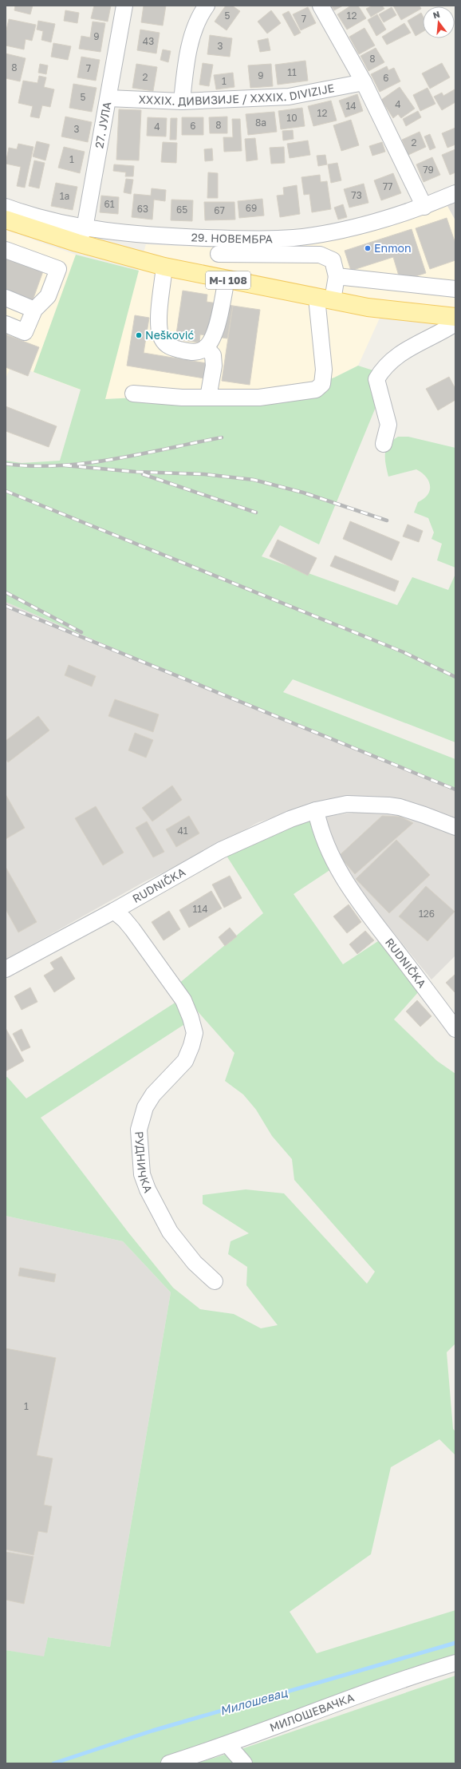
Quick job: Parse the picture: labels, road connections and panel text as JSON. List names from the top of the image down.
{
  "streets": {
    "main road": ["M-I 108"],
    "street": [
      "XXXIX. ДИВИЗИЈЕ / XXXIX. DIVIZIJE",
      "27. ЈУЛА",
      "29. НОВЕМБРА",
      "RUDNIČKA",
      "РУДНИЧКА",
      "МИЛОШЕВАЧКА"
    ]
  },
  "crossings": [
    ["XXXIX. ДИВИЗИЈЕ / XXXIX. DIVIZIJE", "27. ЈУЛА"],
    ["27. ЈУЛА", "29. НОВЕМБРА"],
    ["27. ЈУЛА", "M-I 108"],
    ["29. НОВЕМБРА", "M-I 108"],
    ["RUDNIČKA", "РУДНИЧКА"]
  ],
  "water": ["Милошевац"],
  "places": ["Enmon", "Nešković"],
  "house_numbers": [
    "5",
    "12",
    "7",
    "9",
    "43",
    "3",
    "8",
    "8",
    "7",
    "11",
    "9",
    "2",
    "6",
    "1",
    "5",
    "4",
    "14",
    "12",
    "10",
    "8a",
    "8",
    "6",
    "4",
    "3",
    "2",
    "1",
    "79",
    "77",
    "73",
    "1a",
    "61",
    "69",
    "63",
    "65",
    "67",
    "41",
    "114",
    "126",
    "1"
  ],
  "north": "top"
}
